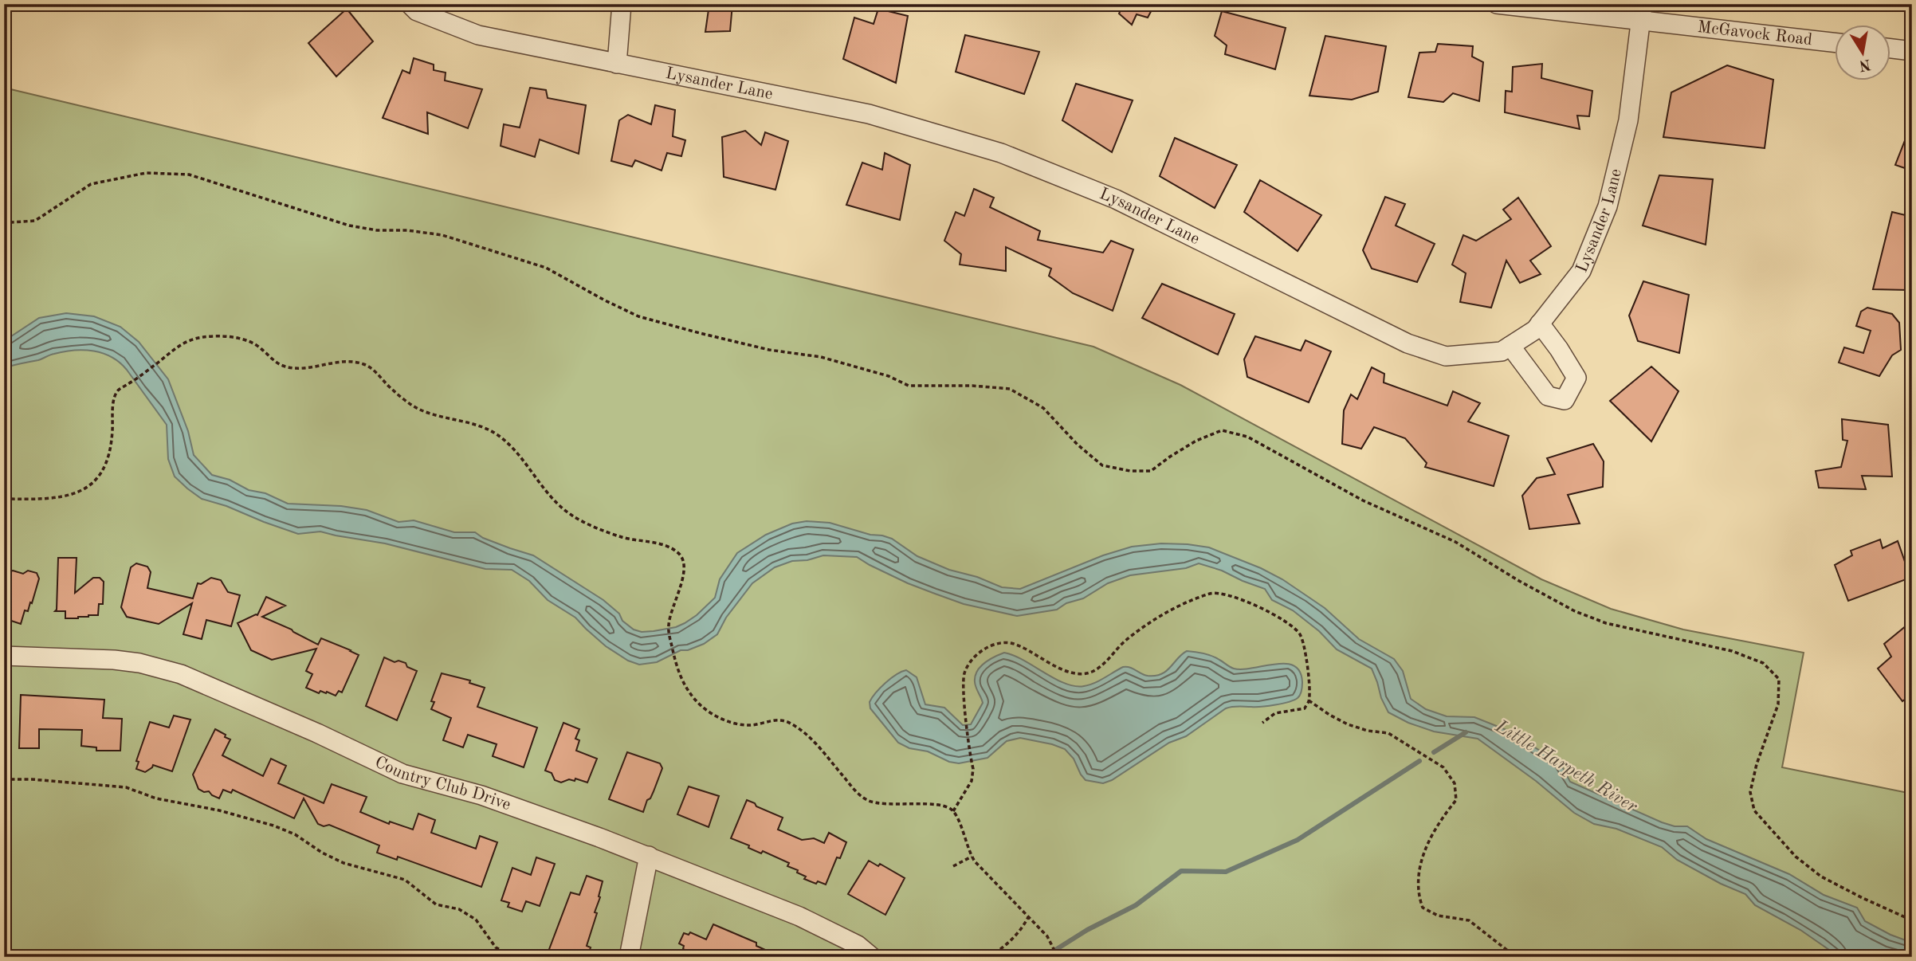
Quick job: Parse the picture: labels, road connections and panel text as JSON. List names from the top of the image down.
{
  "streets": {
    "street": ["McGavock Road", "Lysander Lane", "Country Club Drive"]
  },
  "crossings": [
    ["McGavock Road", "Lysander Lane"]
  ],
  "water": ["Little Harpeth River"],
  "north": "bottom"
}
